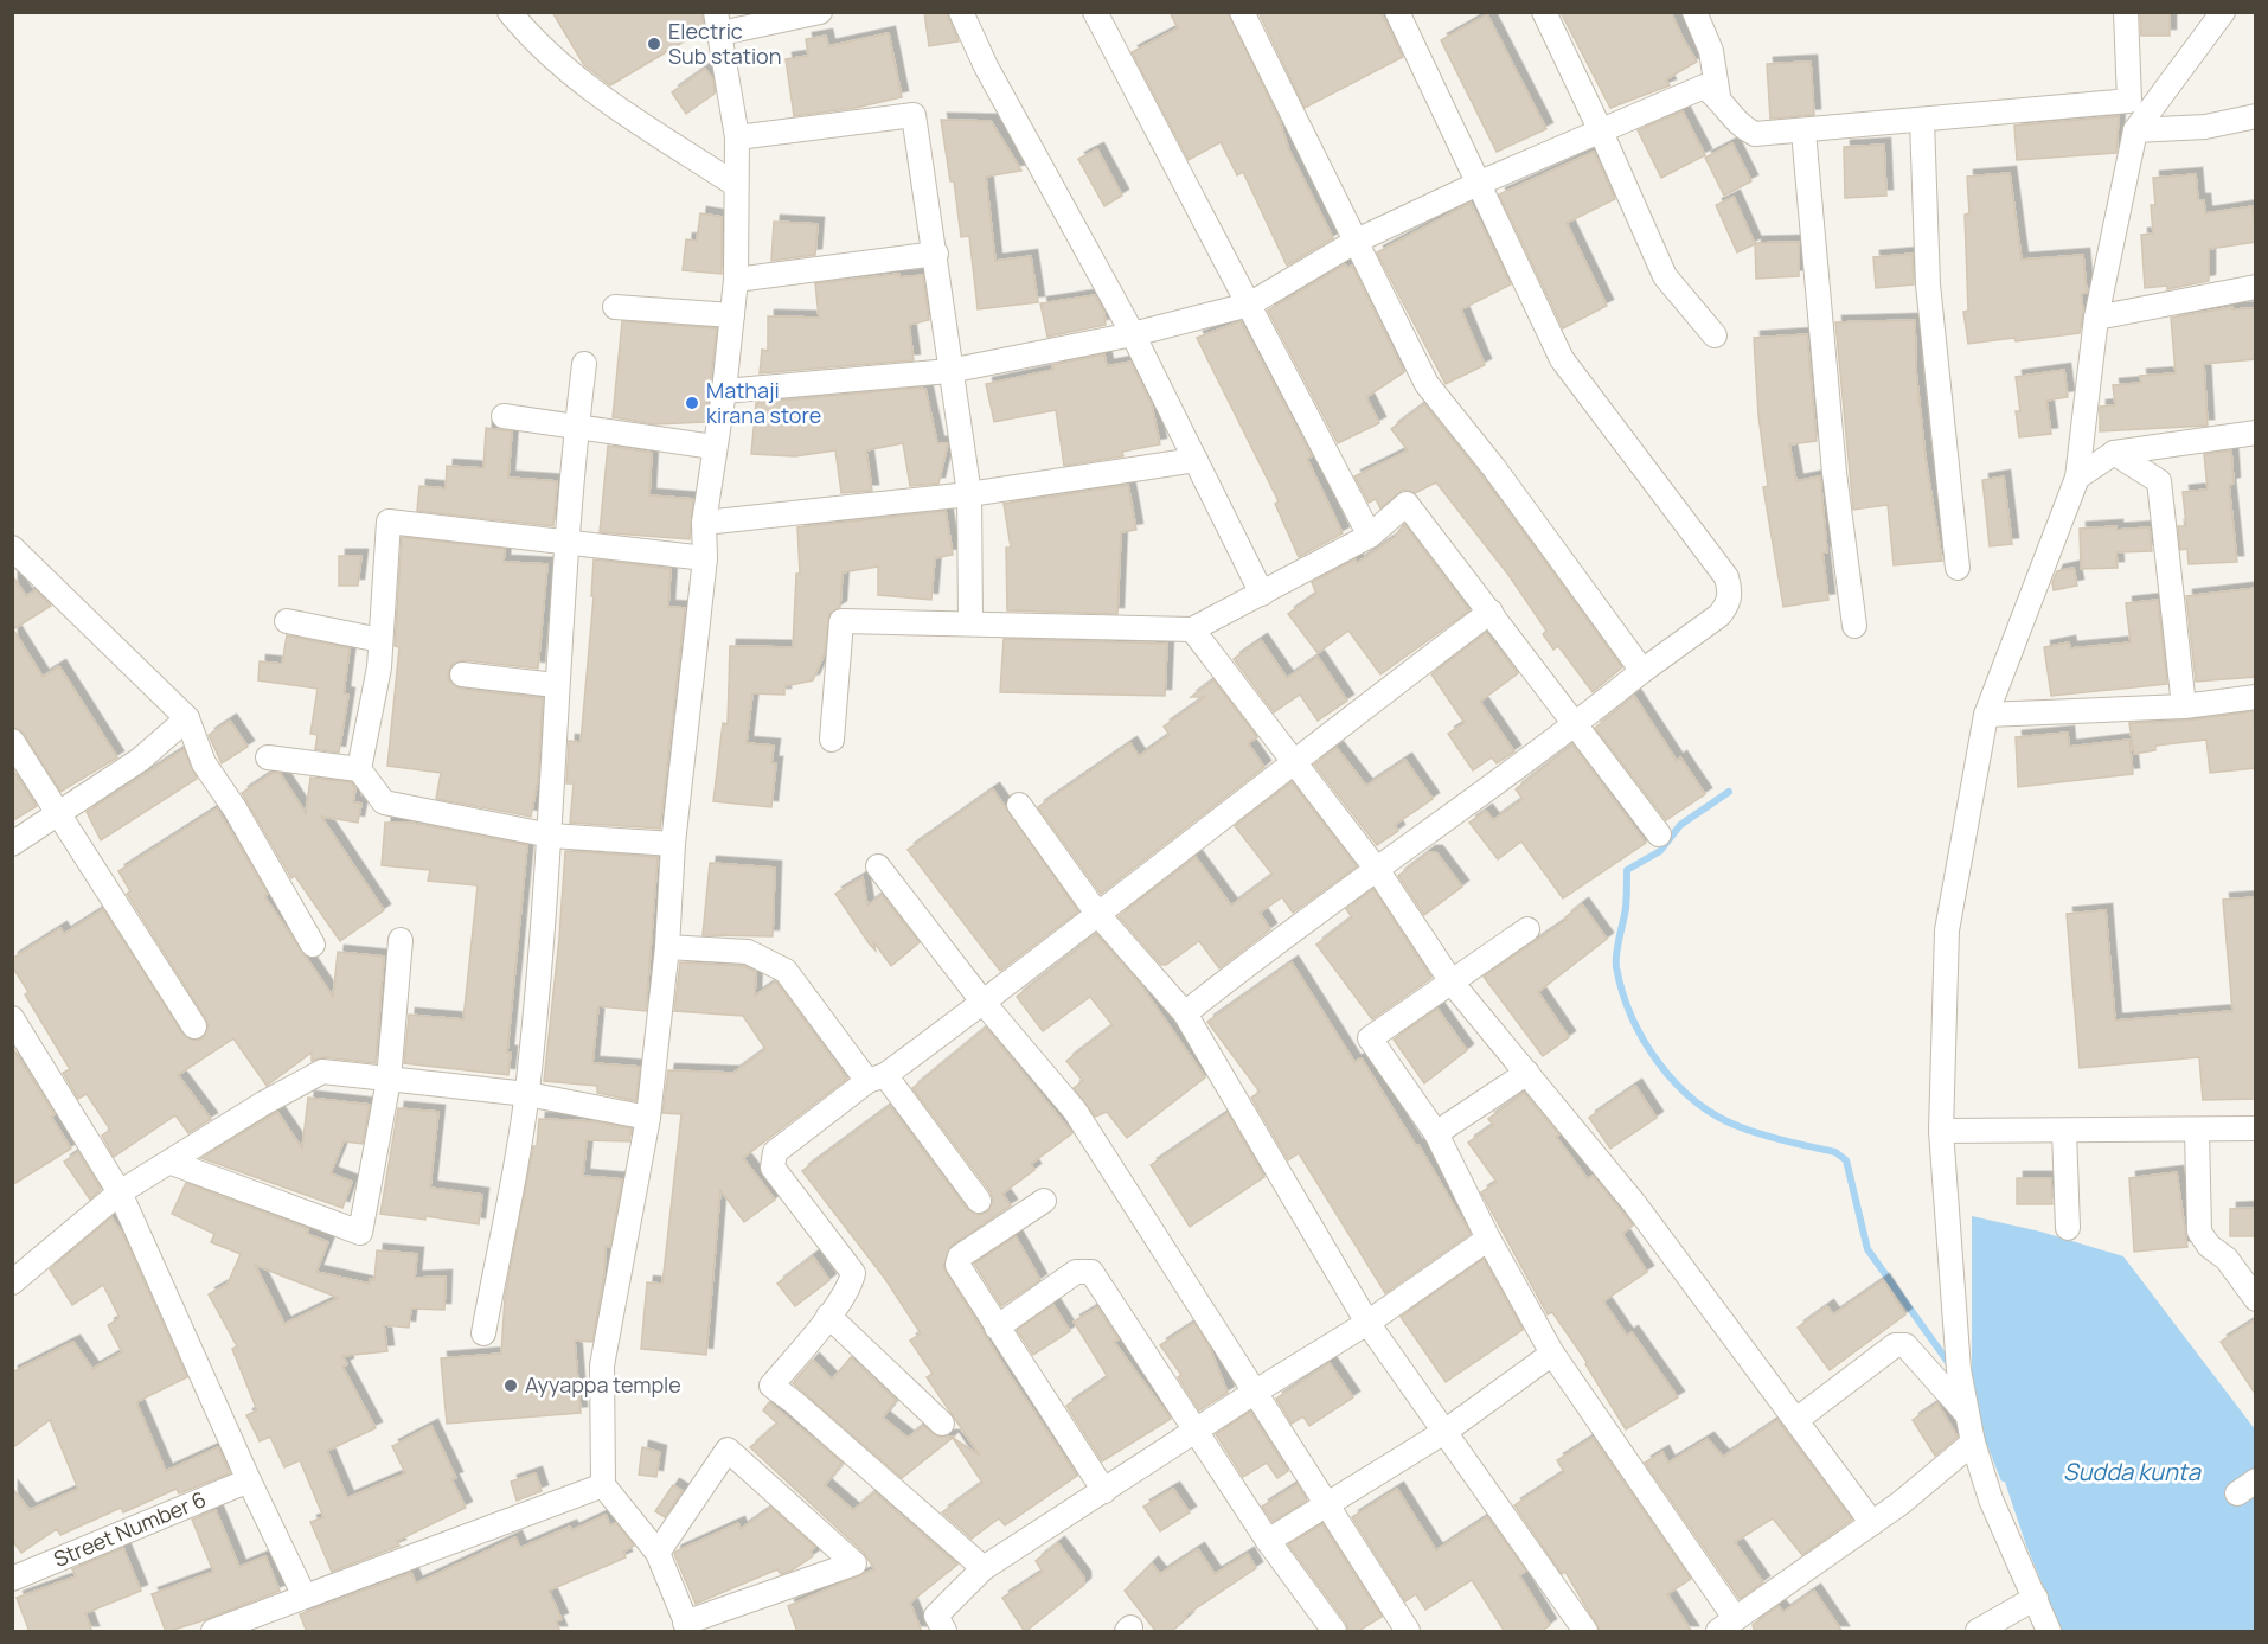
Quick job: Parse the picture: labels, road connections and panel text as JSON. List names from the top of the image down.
{
  "streets": {
    "street": ["Street Number 6"]
  },
  "water": ["Sudda kunta"],
  "places": ["Electric Sub station", "Mathaji kirana store", "Ayyappa temple"]
}
